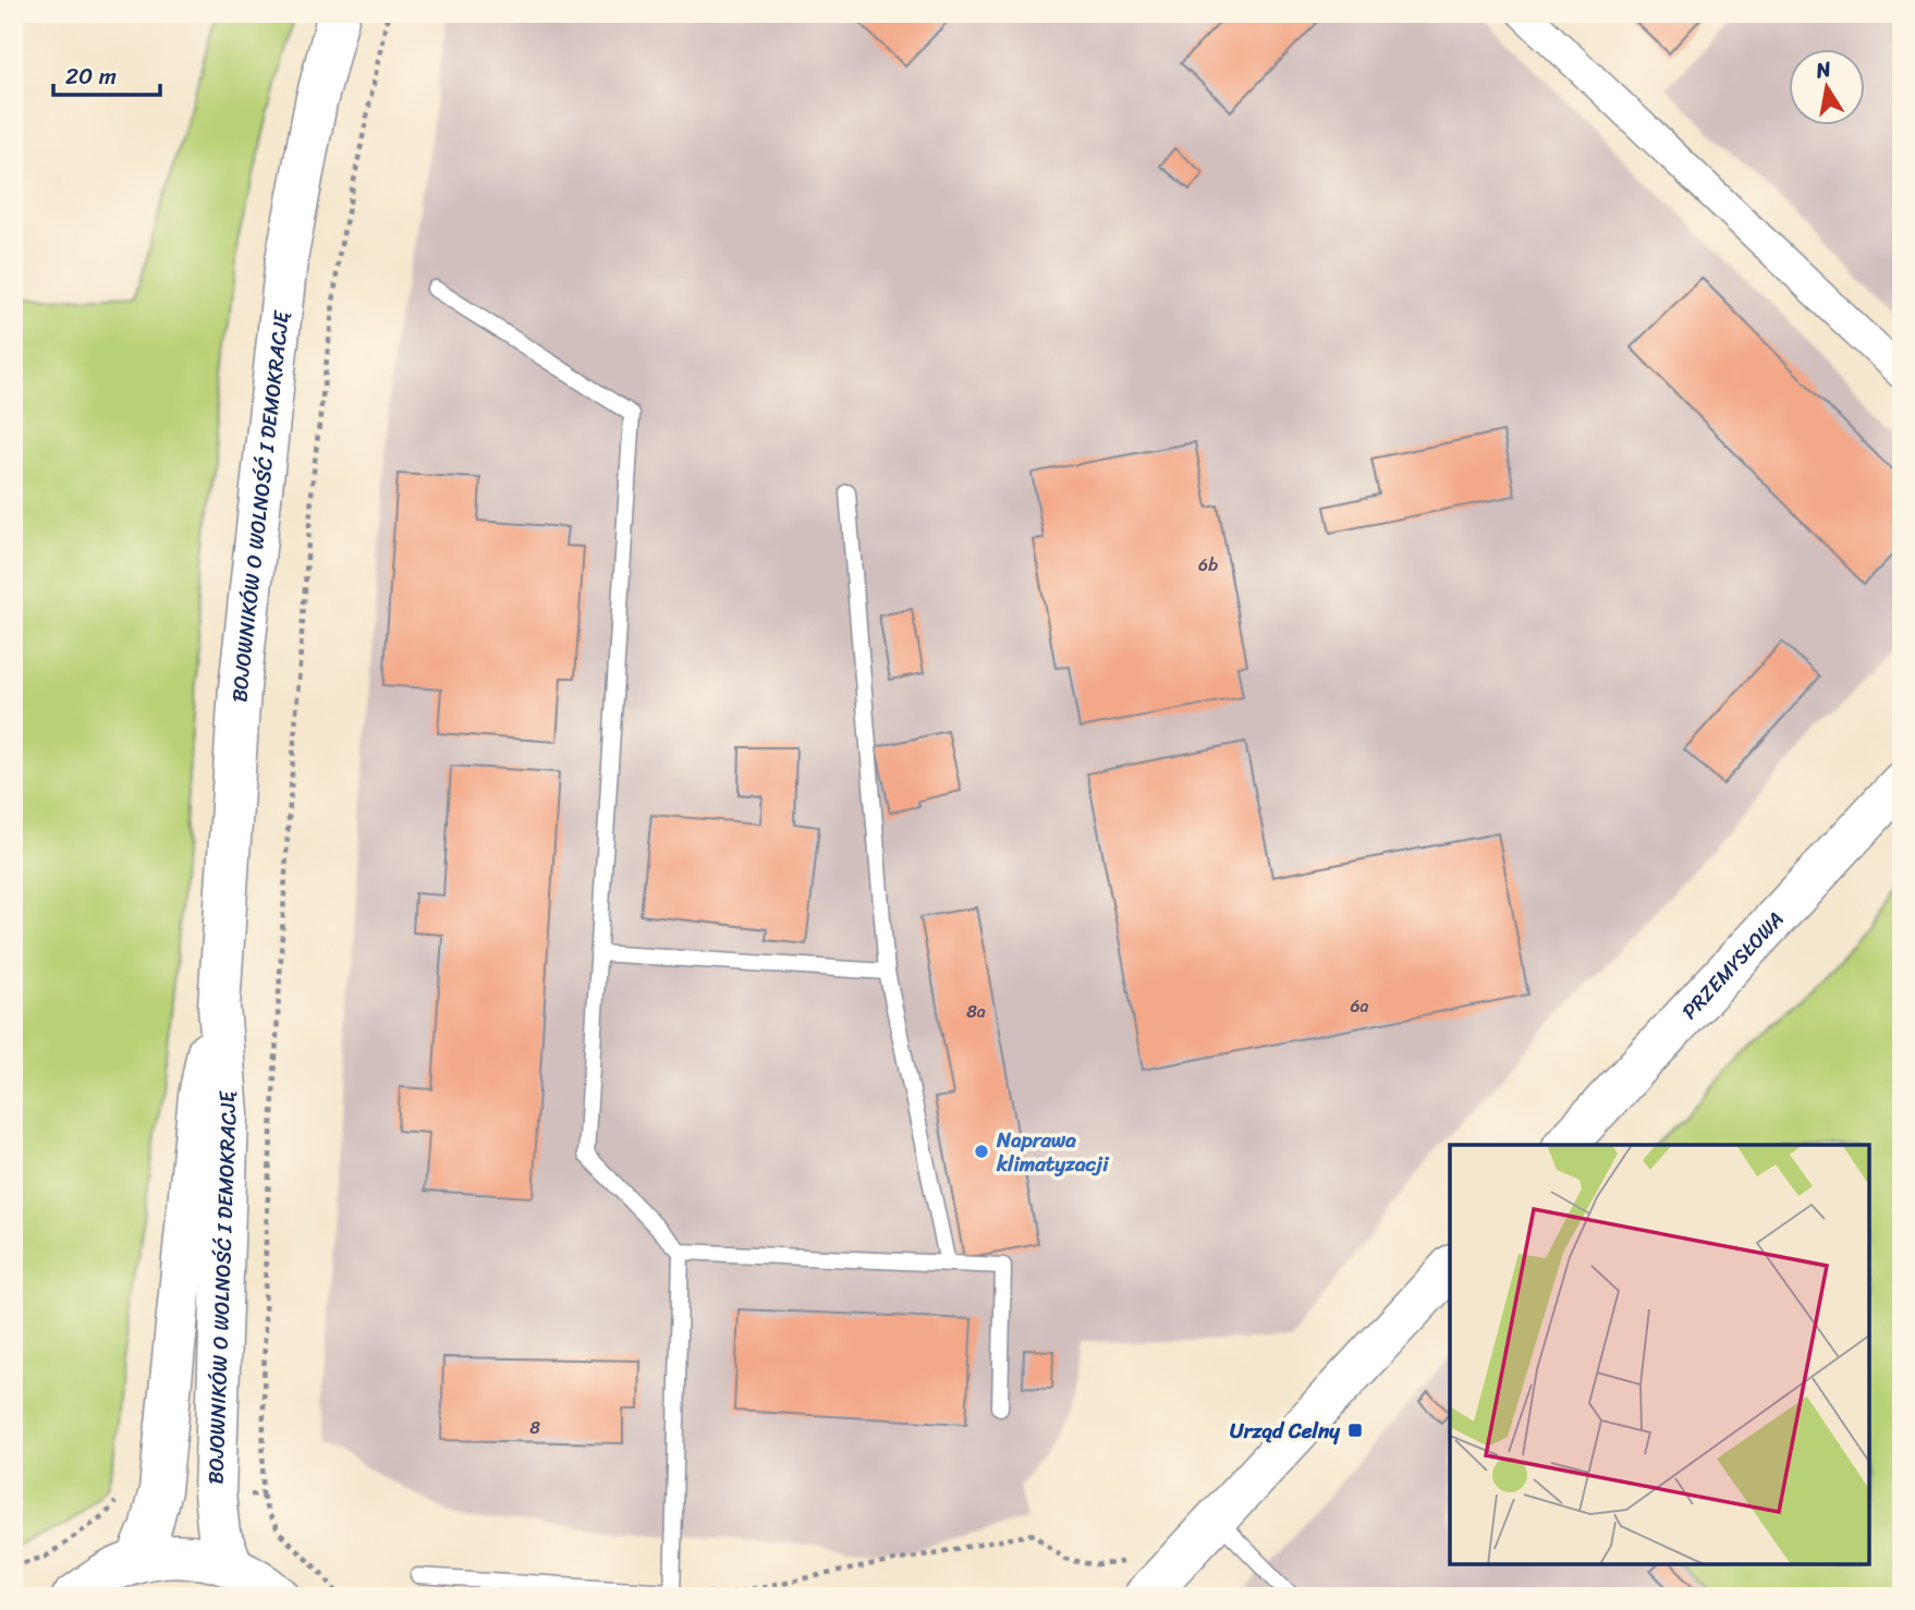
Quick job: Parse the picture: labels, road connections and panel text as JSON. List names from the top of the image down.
{
  "streets": {
    "main road": ["BOJOWNIKÓW O WOLNOŚĆ I DEMOKRACJĘ", "PRZEMYSŁOWA"]
  },
  "places": {
    "other": ["Naprawa klimatyzacji"],
    "transit": ["Urząd Celny"]
  },
  "house_numbers": [
    "6b",
    "6a",
    "8a",
    "8"
  ],
  "scale_bar": "20 m",
  "north": "top"
}
